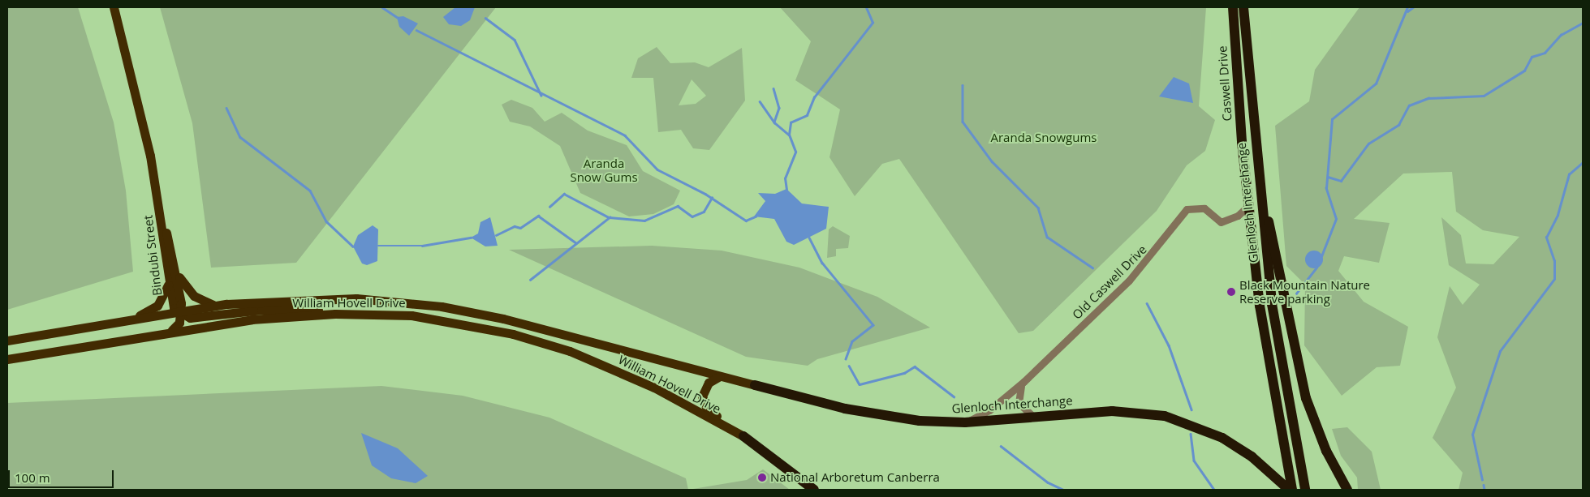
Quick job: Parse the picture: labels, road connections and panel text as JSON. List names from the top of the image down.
{
  "streets": {
    "highway": ["Caswell Drive", "Glenloch Interchange"],
    "main road": ["Bindubi Street", "William Hovell Drive"],
    "street": ["Old Caswell Drive"]
  },
  "crossings": [
    ["Caswell Drive", "Glenloch Interchange"],
    ["Caswell Drive", "Old Caswell Drive"],
    ["Glenloch Interchange", "Old Caswell Drive"],
    ["Glenloch Interchange", "William Hovell Drive"],
    ["Bindubi Street", "William Hovell Drive"]
  ],
  "parks": ["Aranda Snowgums", "Aranda Snow Gums"],
  "places": ["Black Mountain Nature Reserve parking", "National Arboretum Canberra"],
  "scale_bar": "100 m"
}
